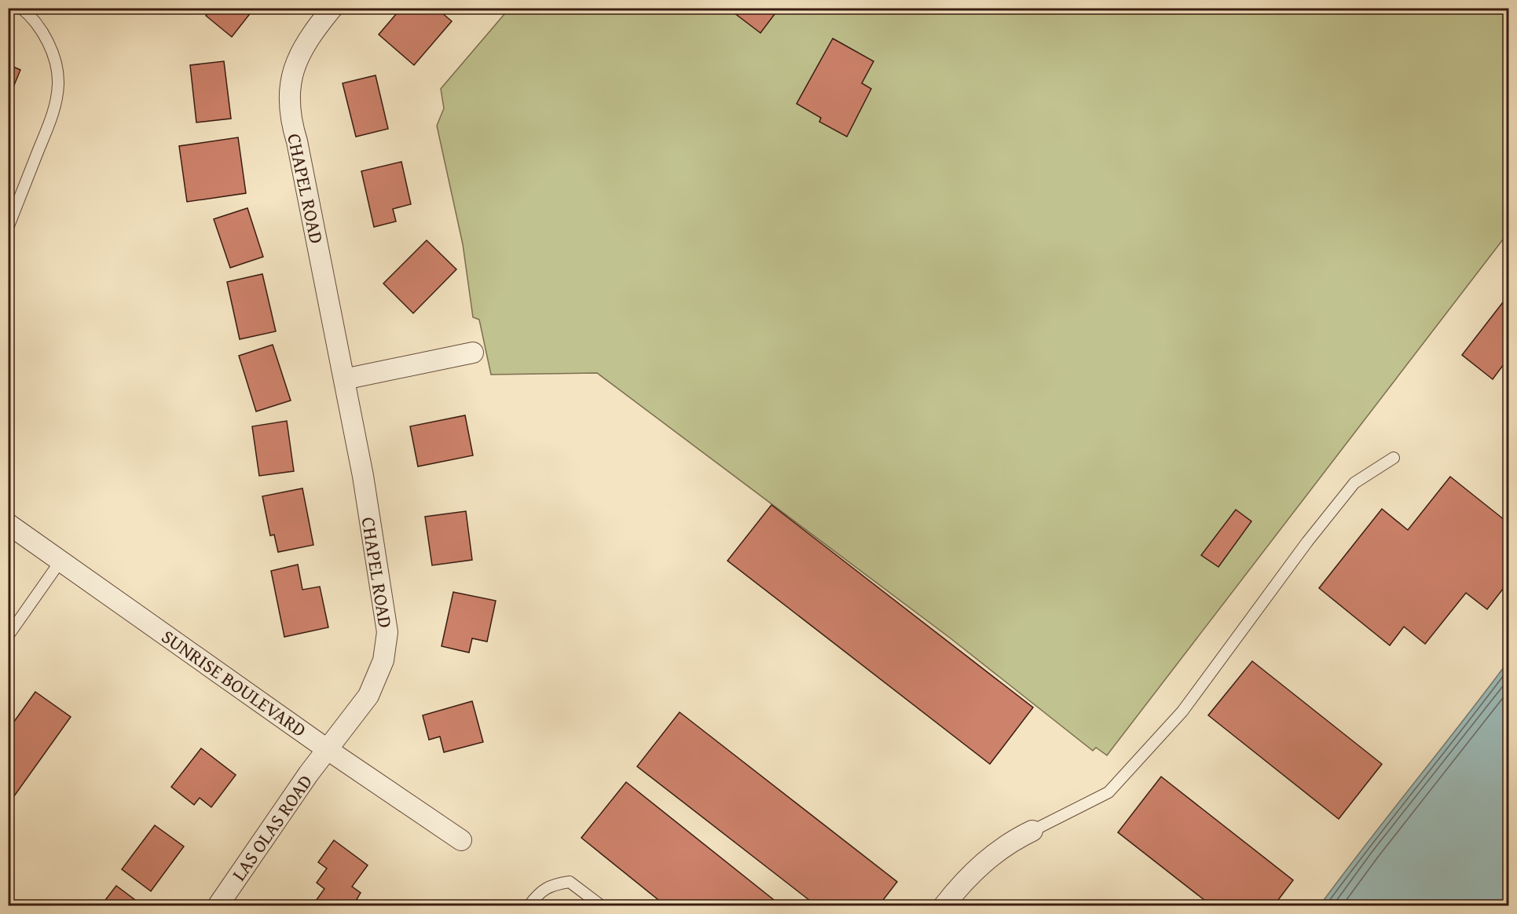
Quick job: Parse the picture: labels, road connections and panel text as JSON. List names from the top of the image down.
{
  "streets": {
    "street": ["CHAPEL ROAD", "SUNRISE BOULEVARD", "LAS OLAS ROAD"]
  },
  "crossings": [
    ["CHAPEL ROAD", "SUNRISE BOULEVARD"],
    ["CHAPEL ROAD", "LAS OLAS ROAD"],
    ["SUNRISE BOULEVARD", "LAS OLAS ROAD"]
  ]
}
